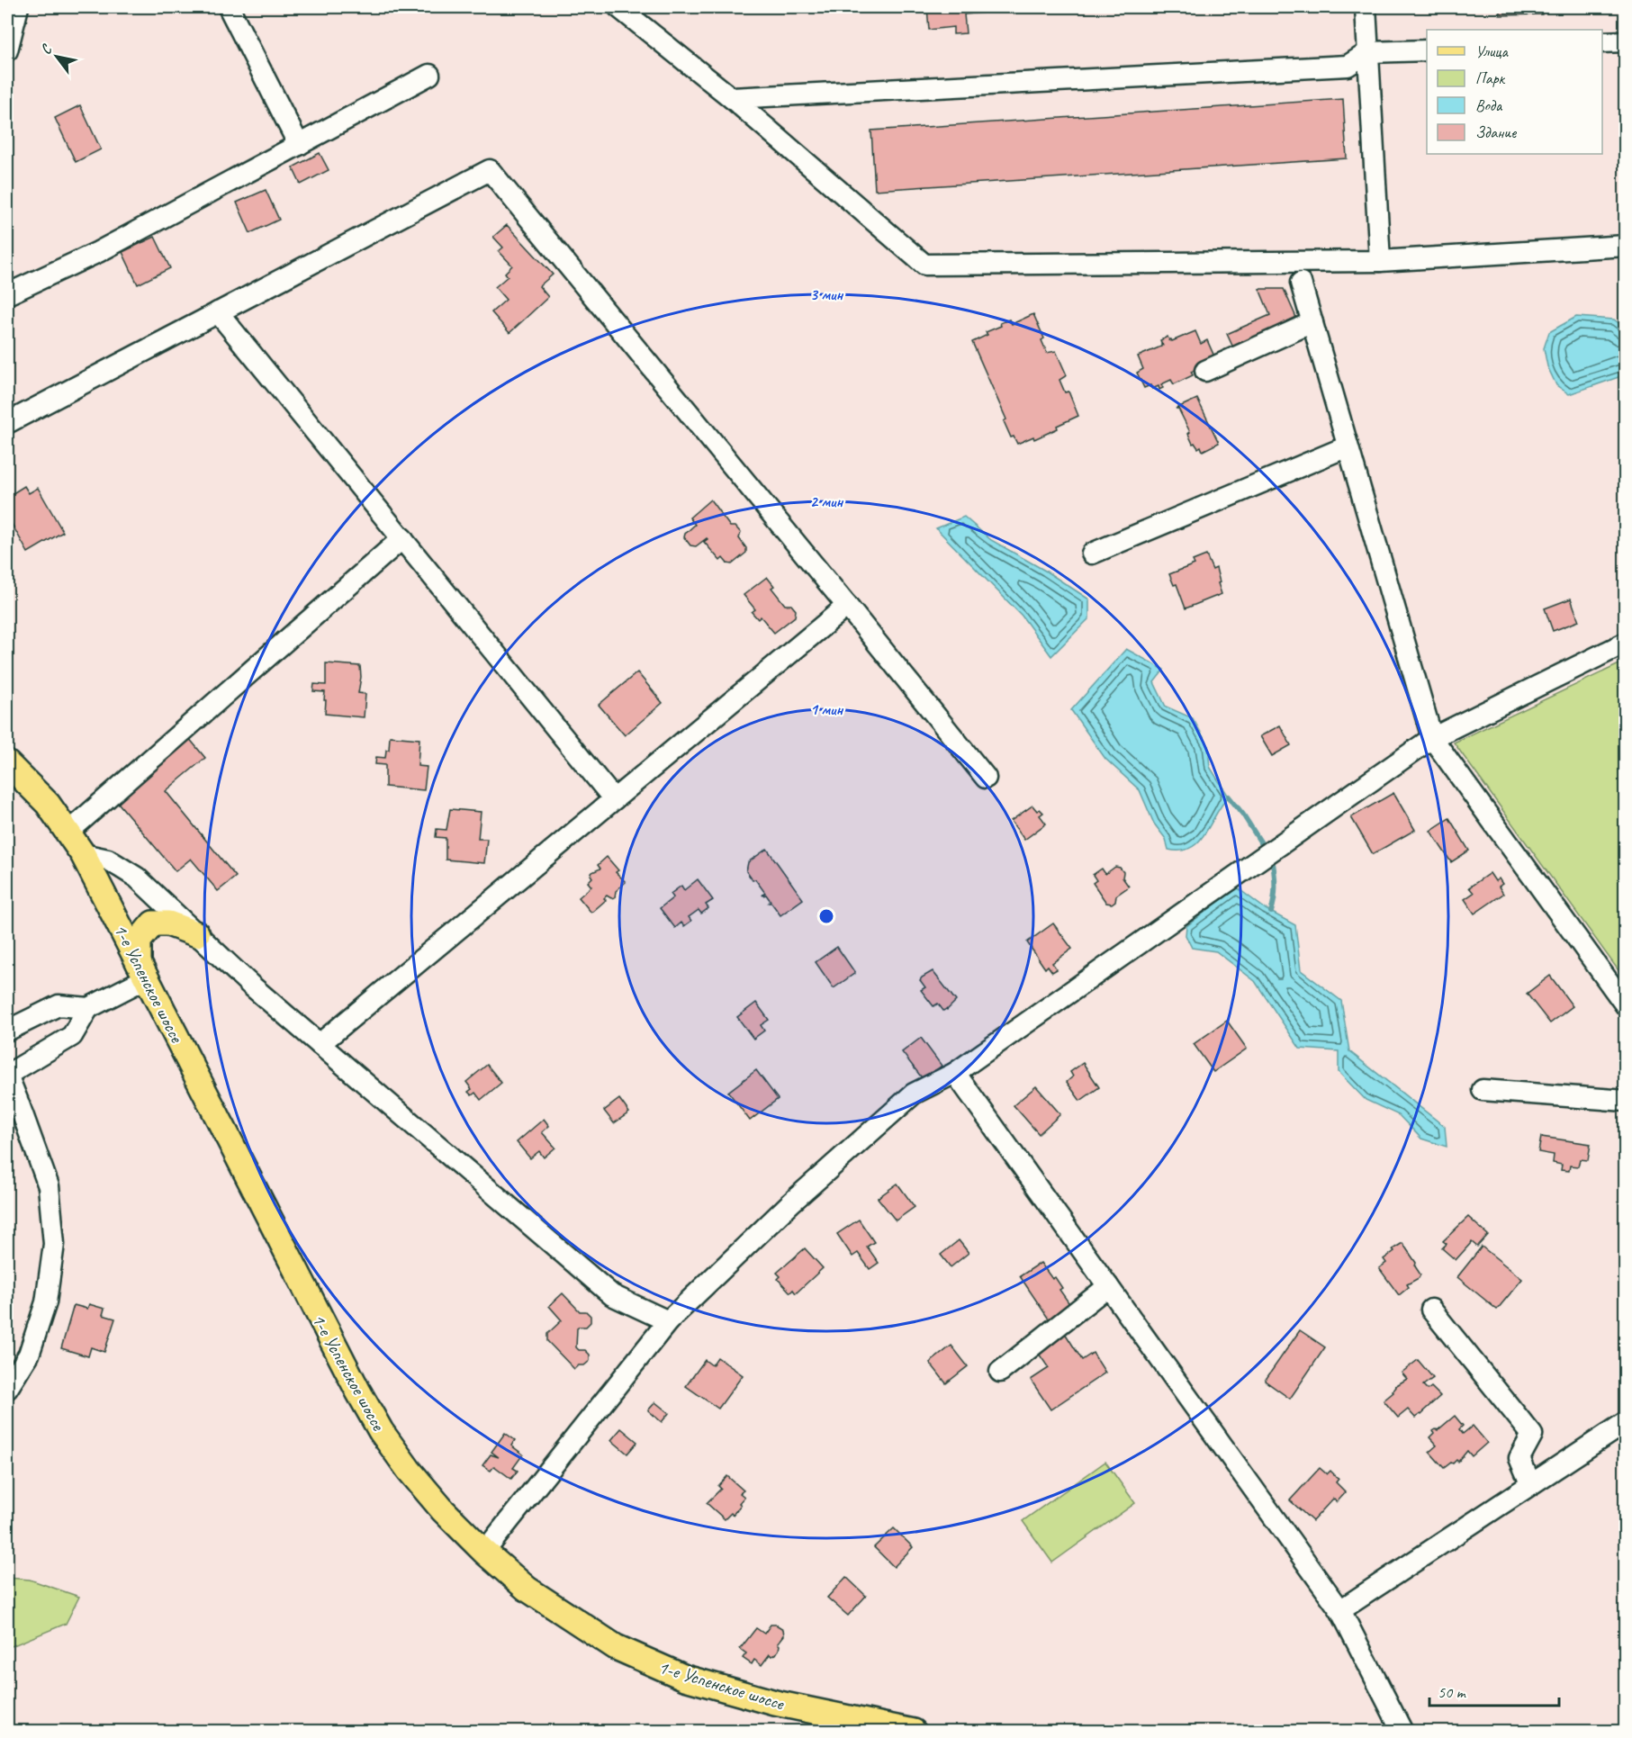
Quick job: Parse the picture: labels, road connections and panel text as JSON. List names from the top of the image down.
{
  "streets": {
    "main road": ["1-е Успенское шоссе"]
  },
  "legend": [
    "Улица",
    "Парк",
    "Вода",
    "Здание"
  ],
  "scale_bar": "50 m",
  "north": "top left",
  "rings": ["3 мин", "2 мин", "1 мин"]
}
